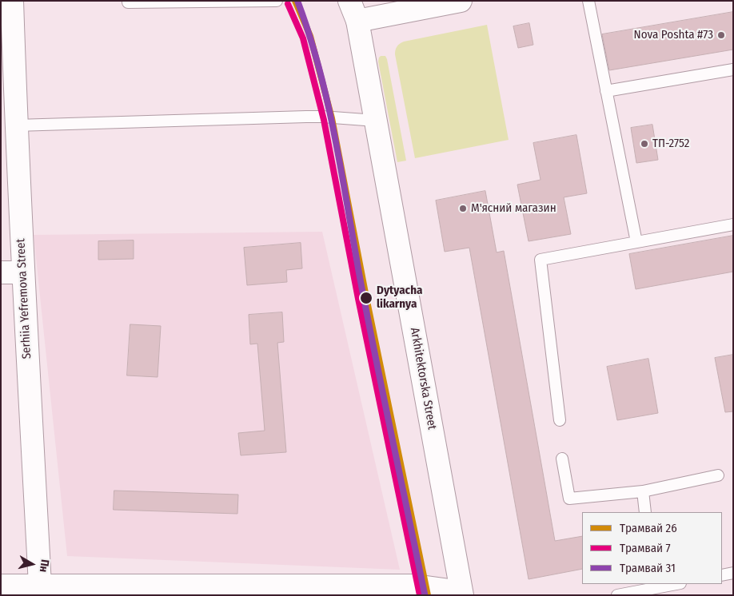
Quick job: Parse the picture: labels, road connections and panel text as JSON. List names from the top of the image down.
{
  "streets": {
    "street": ["Serhiia Yefremova Street", "Arkhitektorska Street"]
  },
  "places": [
    "Nova Poshta #73",
    "ТП-2752",
    "М'ясний магазин",
    "Dytyacha likarnya"
  ],
  "lines": ["tram line 26", "tram line 31", "tram line 7"],
  "legend": ["Трамвай 26", "Трамвай 7", "Трамвай 31"],
  "north": "right"
}
